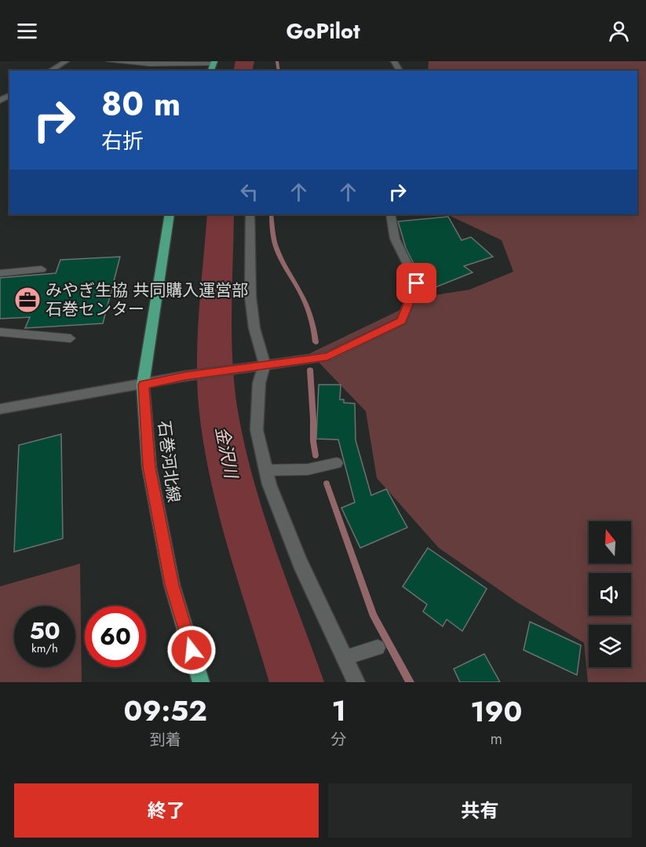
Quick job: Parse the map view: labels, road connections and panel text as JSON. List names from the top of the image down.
{
  "streets": {
    "main road": ["石巻河北線"]
  },
  "water": ["金沢川"],
  "places": {
    "office": ["みやぎ生協 共同購入運営部 石巻センター"]
  },
  "north": "top",
  "page": {
    "header": "GoPilot",
    "turn": ["80 m", "右折"],
    "speed": "50 km/h",
    "limit": "60",
    "eta": [
      "09:52",
      "到着",
      "1",
      "分",
      "190",
      "m"
    ],
    "buttons": ["終了", "共有"]
  }
}
